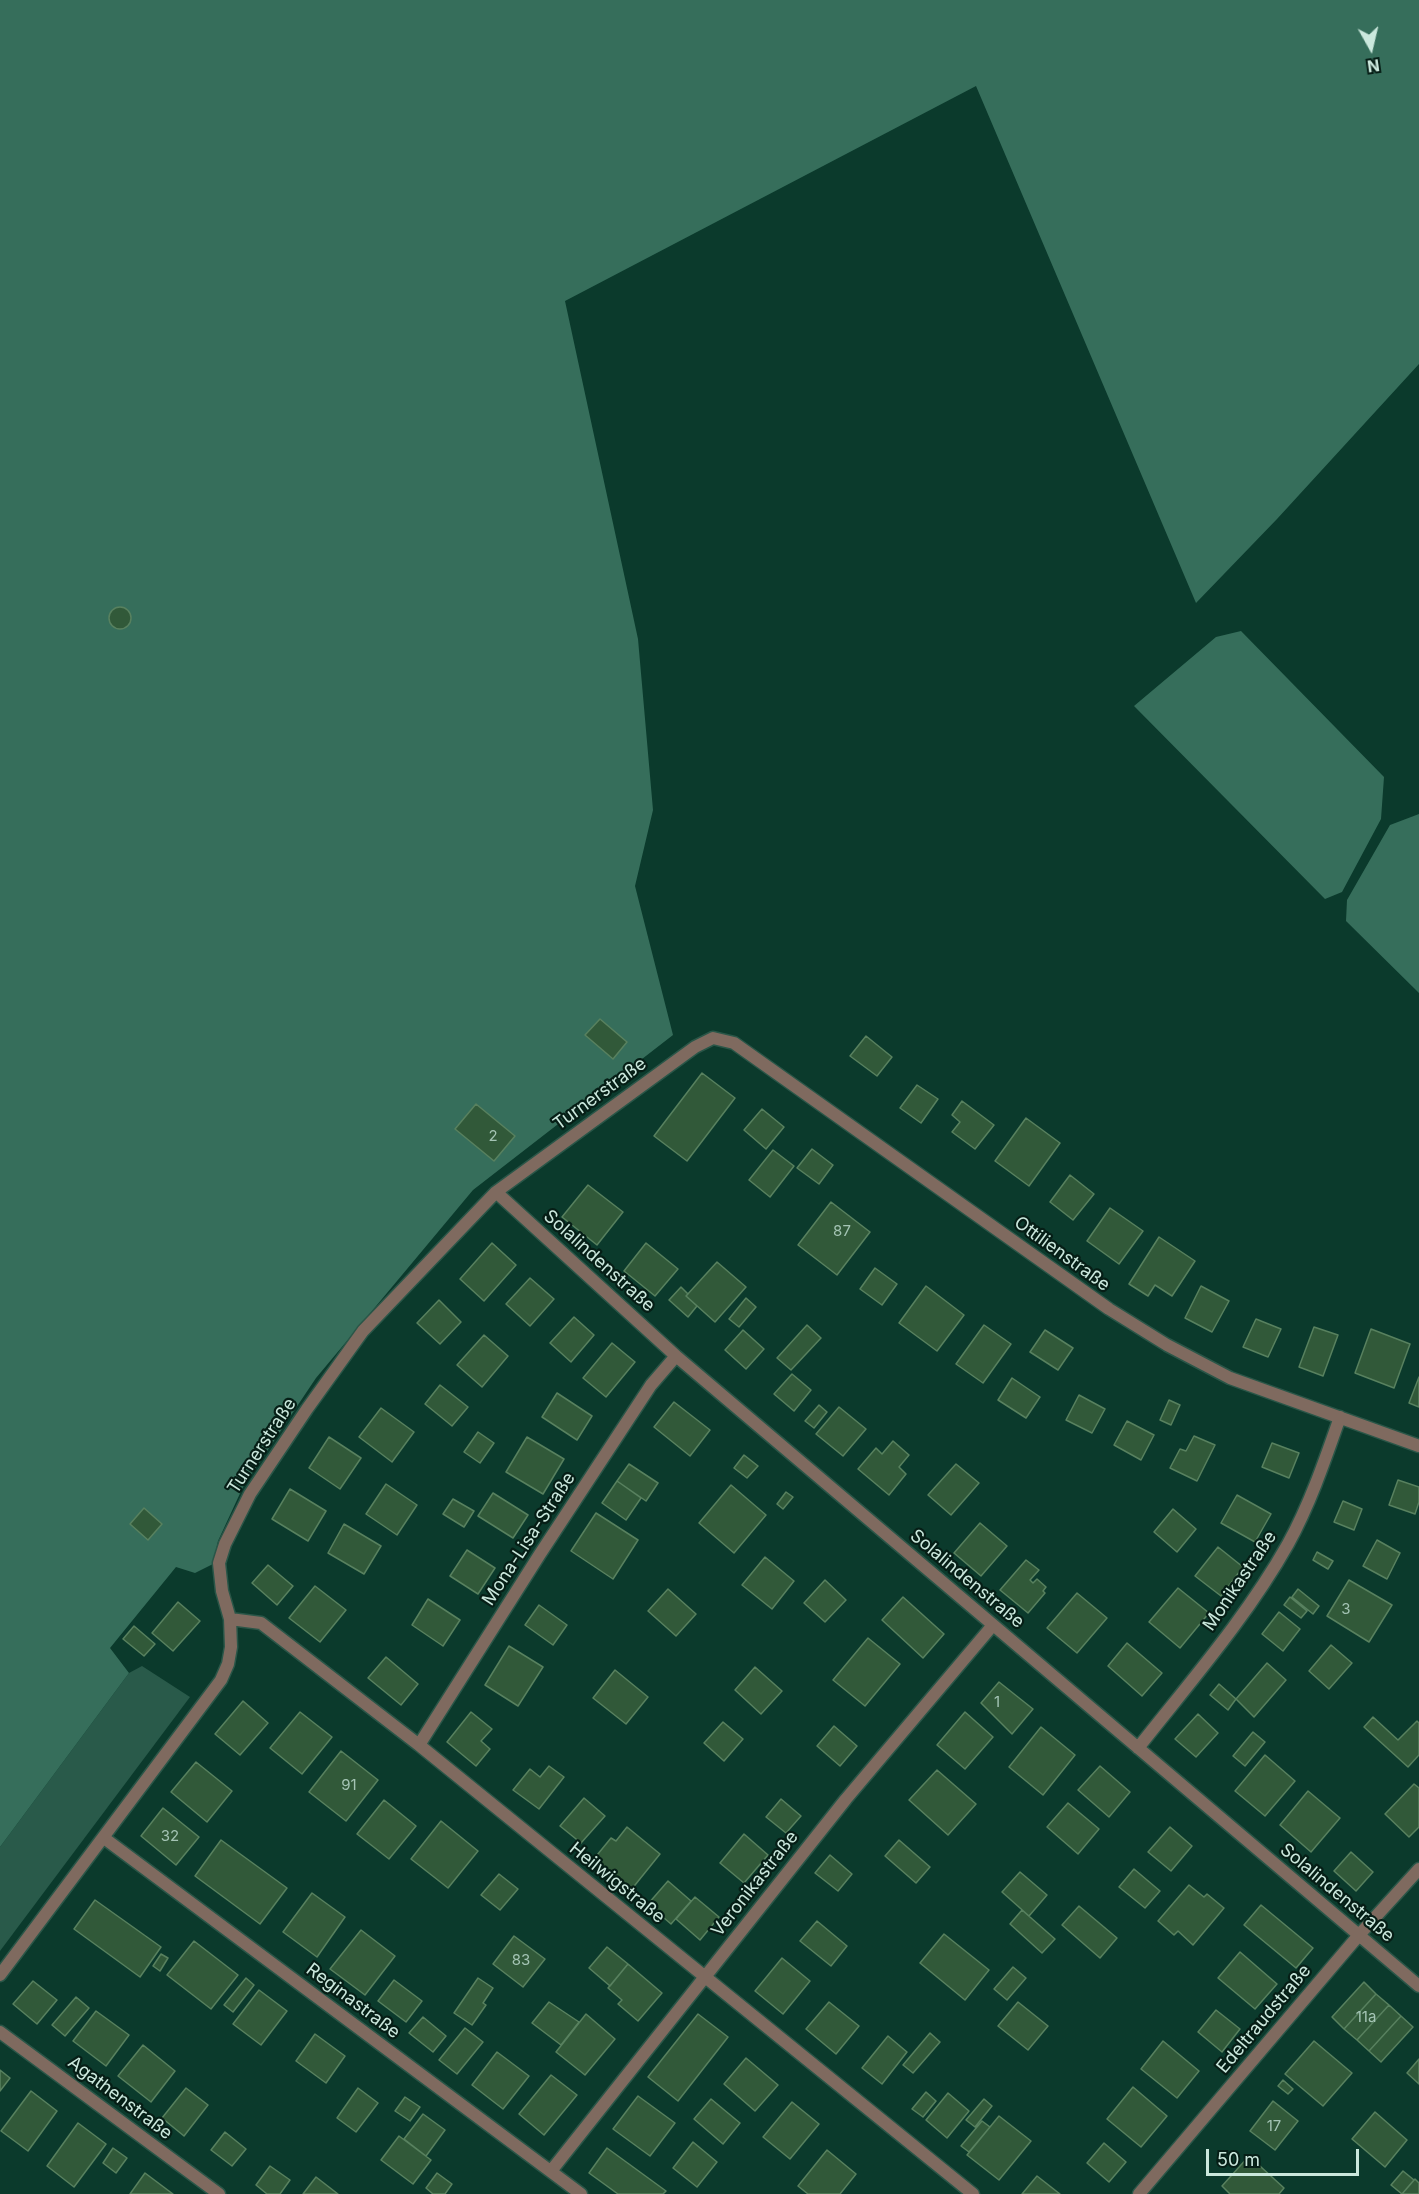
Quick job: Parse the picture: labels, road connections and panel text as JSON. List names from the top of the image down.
{
  "streets": {
    "street": [
      "Turnerstraße",
      "Ottilienstraße",
      "Solalindenstraße",
      "Mona-Lisa-Straße",
      "Monikastraße",
      "Heilwigstraße",
      "Veronikastraße",
      "Reginastraße",
      "Edeltraudstraße",
      "Agathenstraße"
    ]
  },
  "crossings": [
    ["Turnerstraße", "Ottilienstraße"],
    ["Turnerstraße", "Solalindenstraße"],
    ["Turnerstraße", "Heilwigstraße"],
    ["Turnerstraße", "Reginastraße"],
    ["Ottilienstraße", "Monikastraße"],
    ["Solalindenstraße", "Mona-Lisa-Straße"],
    ["Solalindenstraße", "Monikastraße"],
    ["Solalindenstraße", "Veronikastraße"],
    ["Solalindenstraße", "Edeltraudstraße"],
    ["Mona-Lisa-Straße", "Heilwigstraße"],
    ["Heilwigstraße", "Veronikastraße"],
    ["Veronikastraße", "Reginastraße"]
  ],
  "house_numbers": [
    "2",
    "87",
    "3",
    "1",
    "91",
    "32",
    "83",
    "11a",
    "17"
  ],
  "scale_bar": "50 m",
  "north": "bottom"
}
